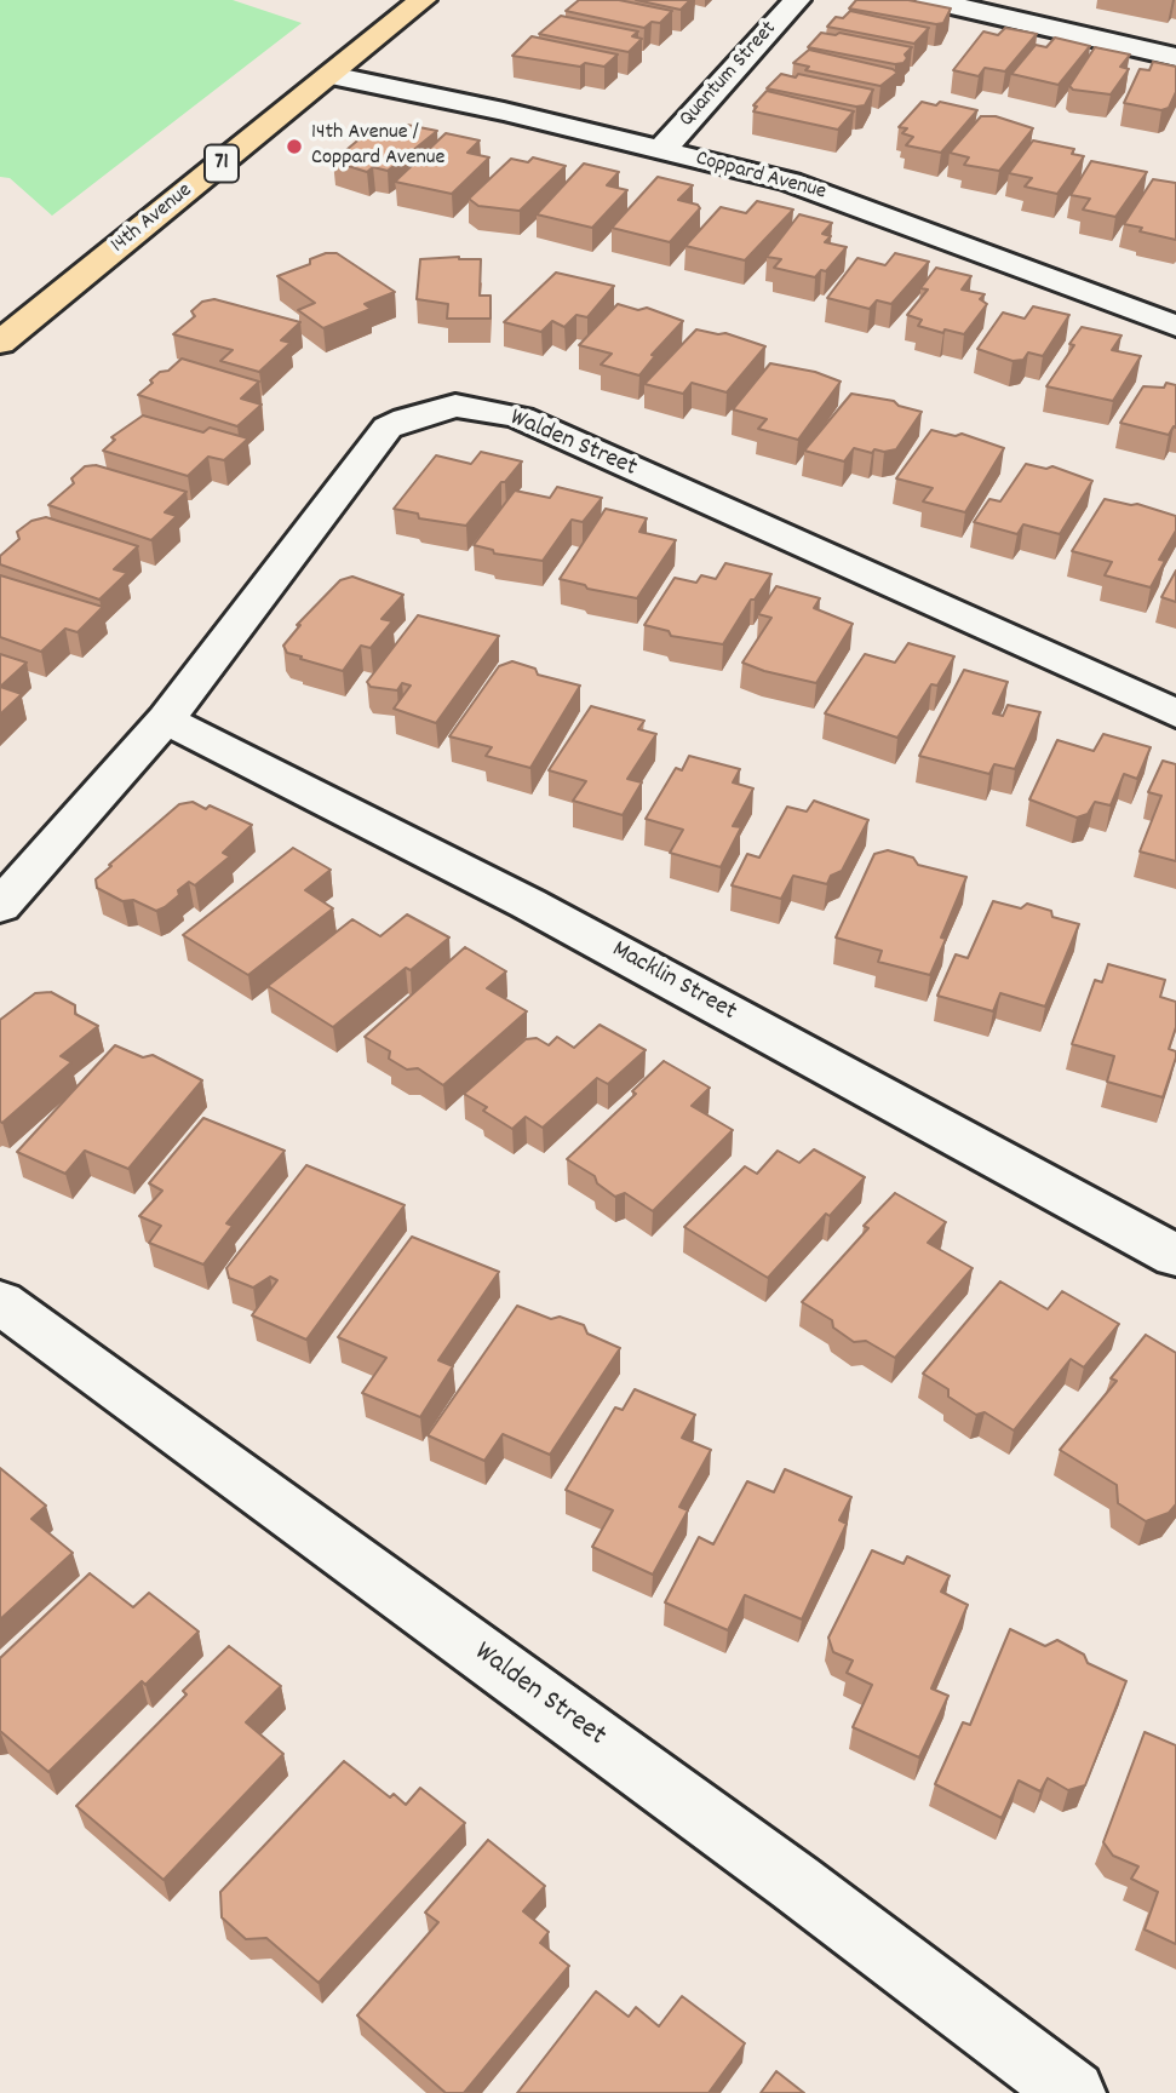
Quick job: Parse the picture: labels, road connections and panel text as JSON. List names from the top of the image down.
{
  "streets": {
    "main road": ["71", "14th Avenue"],
    "street": [
      "Quantum Street",
      "Coppard Avenue",
      "Walden Street",
      "Macklin Street"
    ]
  },
  "crossings": [
    ["Quantum Street", "Coppard Avenue"],
    ["Coppard Avenue", "14th Avenue"],
    ["Walden Street", "Macklin Street"]
  ],
  "places": ["14th Avenue / Coppard Avenue"]
}
